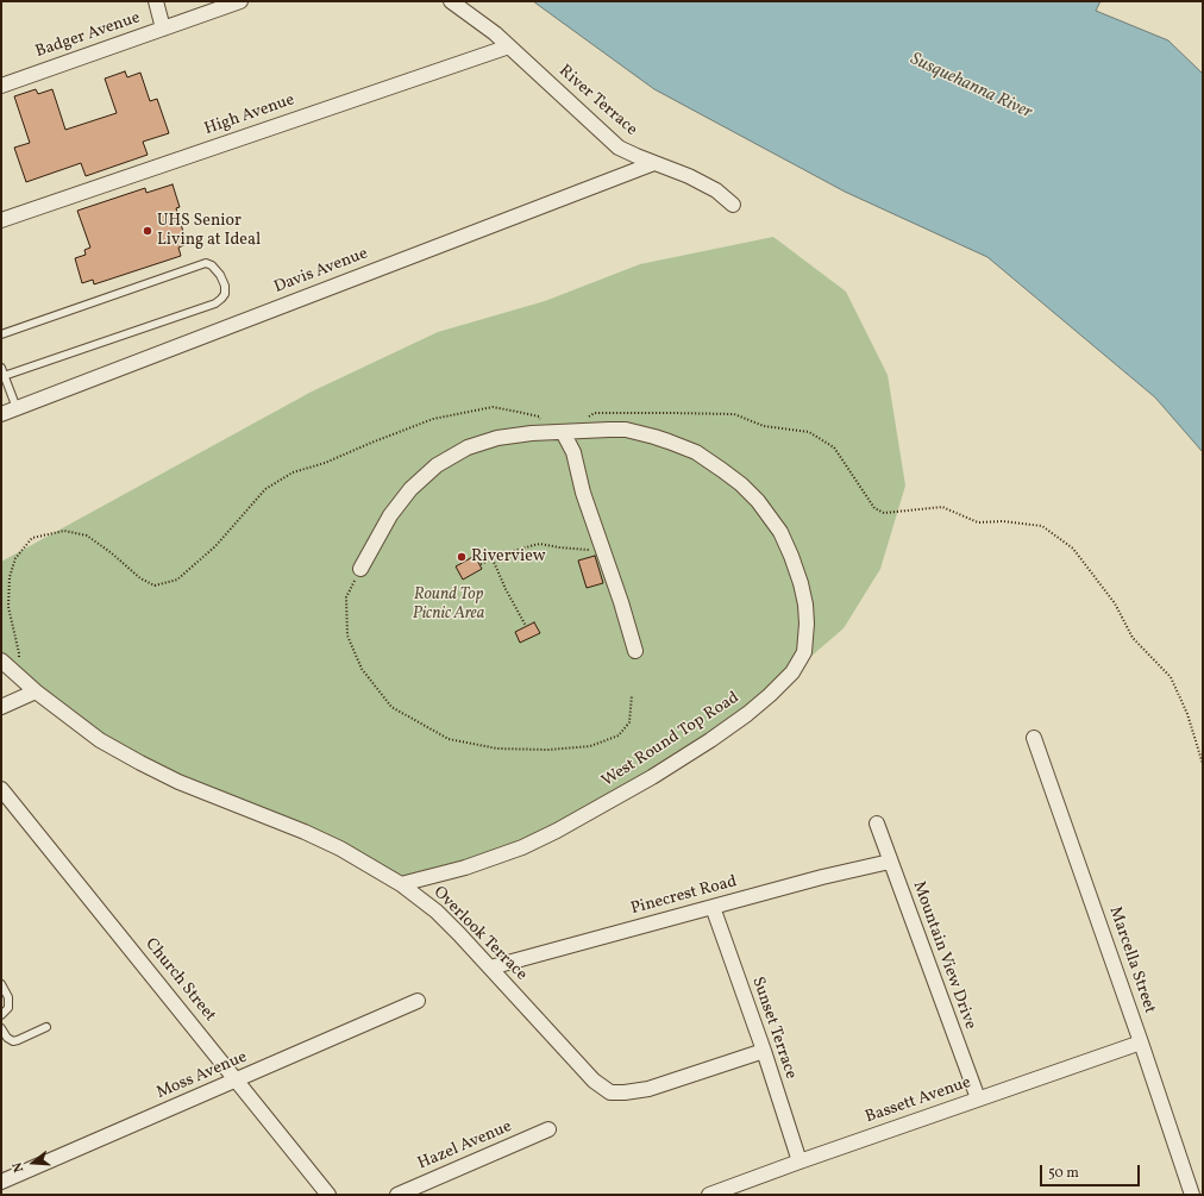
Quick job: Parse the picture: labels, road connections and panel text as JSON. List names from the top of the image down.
{
  "streets": {
    "street": [
      "Badger Avenue",
      "River Terrace",
      "High Avenue",
      "Davis Avenue",
      "West Round Top Road",
      "Pinecrest Road",
      "Overlook Terrace",
      "Mountain View Drive",
      "Marcella Street",
      "Church Street",
      "Sunset Terrace",
      "Moss Avenue",
      "Bassett Avenue",
      "Hazel Avenue"
    ]
  },
  "crossings": [
    ["River Terrace", "High Avenue"],
    ["River Terrace", "Davis Avenue"],
    ["West Round Top Road", "Overlook Terrace"],
    ["Pinecrest Road", "Overlook Terrace"],
    ["Pinecrest Road", "Mountain View Drive"],
    ["Pinecrest Road", "Sunset Terrace"],
    ["Overlook Terrace", "Sunset Terrace"],
    ["Mountain View Drive", "Bassett Avenue"],
    ["Marcella Street", "Bassett Avenue"],
    ["Church Street", "Moss Avenue"],
    ["Sunset Terrace", "Bassett Avenue"]
  ],
  "water": ["Susquehanna River"],
  "parks": ["Round Top Picnic Area"],
  "places": ["UHS Senior Living at Ideal", "Riverview"],
  "scale_bar": "50 m",
  "north": "left"
}
